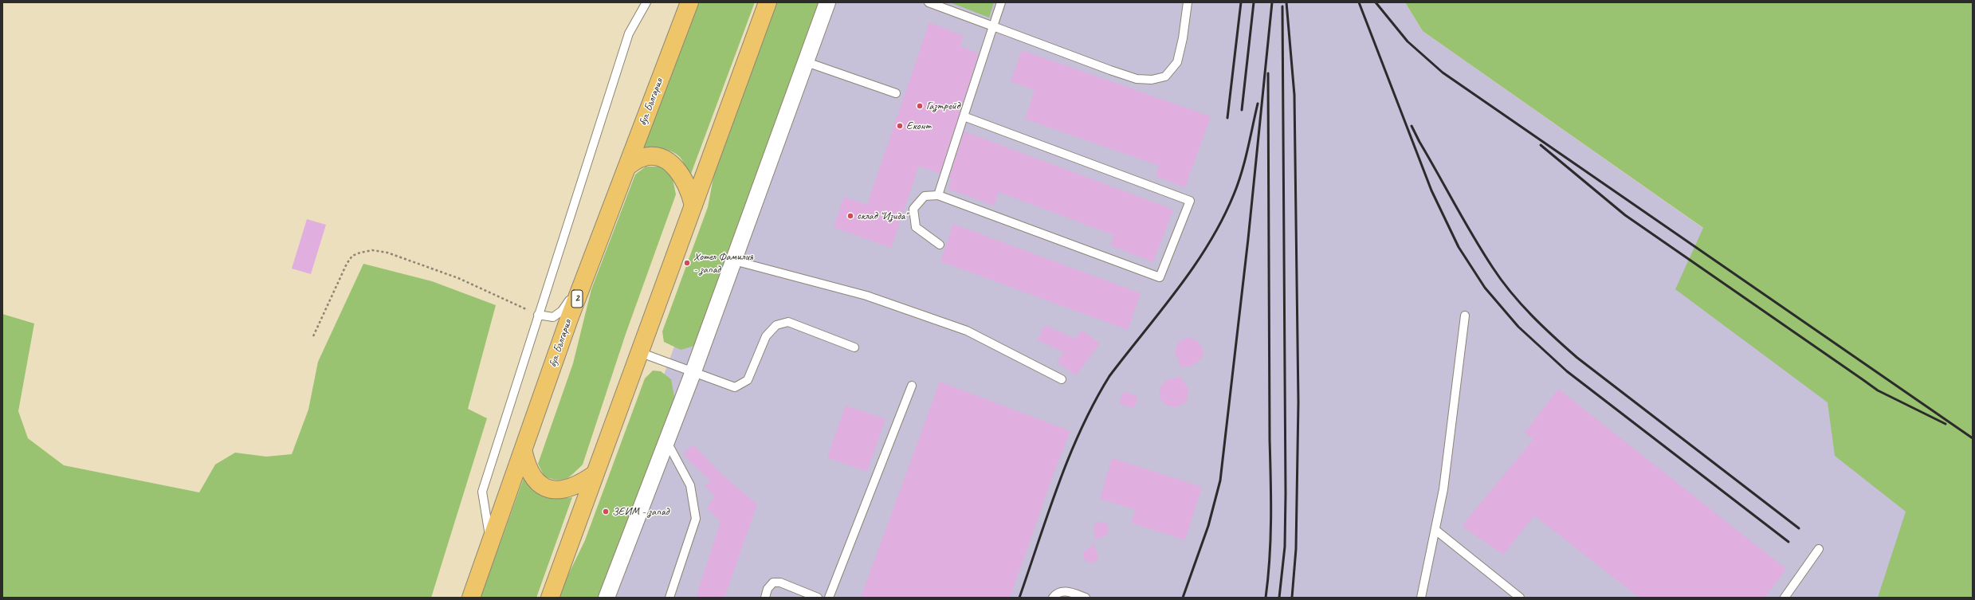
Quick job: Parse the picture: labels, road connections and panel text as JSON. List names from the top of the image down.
{
  "streets": {
    "highway": ["бул. България", "2"]
  },
  "places": [
    "Газтрейд",
    "Еконт",
    "склад \"Изида\"",
    "Хотел Фамилия - запад",
    "ЗЕИМ - запад"
  ]
}
